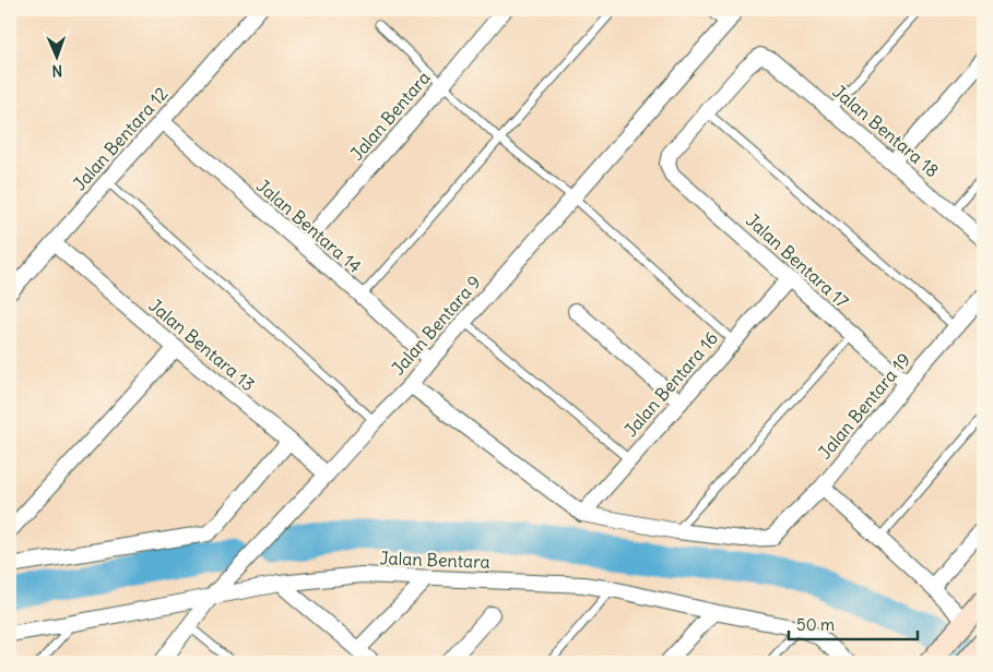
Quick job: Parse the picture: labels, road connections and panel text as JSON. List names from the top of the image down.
{
  "streets": {
    "street": [
      "Jalan Bentara",
      "Jalan Bentara 18",
      "Jalan Bentara 12",
      "Jalan Bentara 14",
      "Jalan Bentara 17",
      "Jalan Bentara 9",
      "Jalan Bentara 13",
      "Jalan Bentara 16",
      "Jalan Bentara 19"
    ]
  },
  "crossings": [
    ["Jalan Bentara", "Jalan Bentara 14"],
    ["Jalan Bentara", "Jalan Bentara 9"],
    ["Jalan Bentara 18", "Jalan Bentara 17"],
    ["Jalan Bentara 12", "Jalan Bentara 14"],
    ["Jalan Bentara 12", "Jalan Bentara 13"],
    ["Jalan Bentara 14", "Jalan Bentara 9"],
    ["Jalan Bentara 17", "Jalan Bentara 16"],
    ["Jalan Bentara 17", "Jalan Bentara 19"],
    ["Jalan Bentara 9", "Jalan Bentara 13"]
  ],
  "scale_bar": "50 m",
  "north": "bottom"
}
